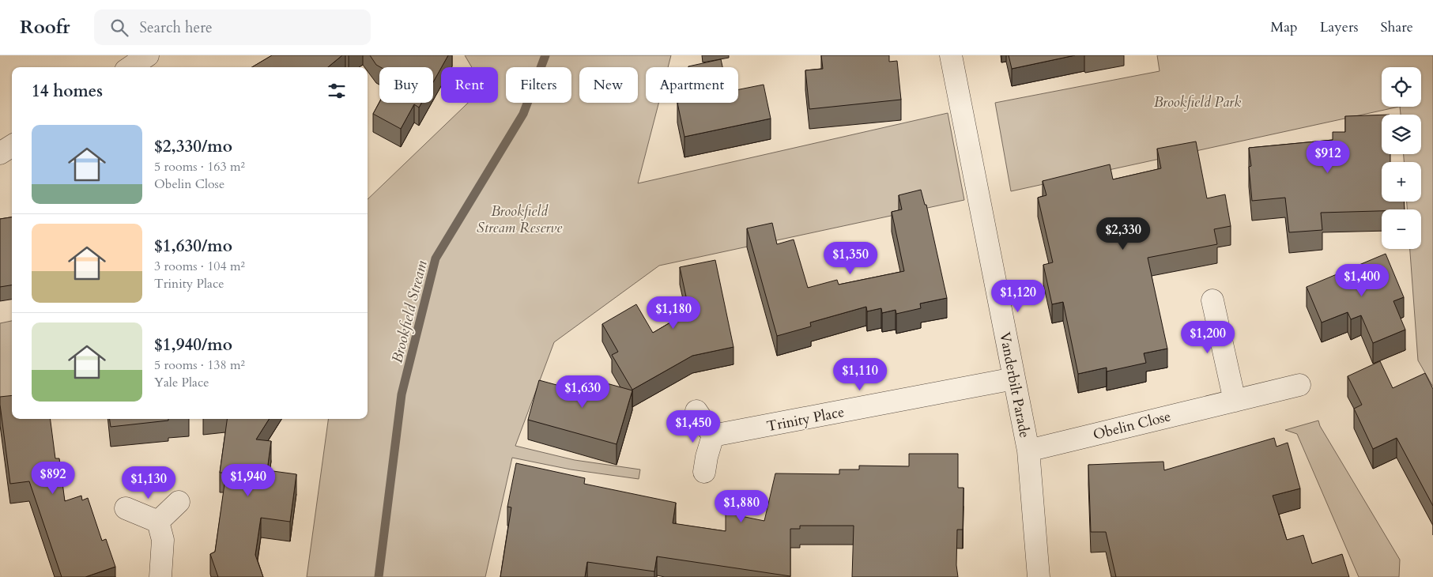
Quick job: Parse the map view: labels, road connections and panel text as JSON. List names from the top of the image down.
{
  "streets": {
    "street": ["Vanderbilt Parade", "Trinity Place", "Obelin Close"]
  },
  "crossings": [
    ["Vanderbilt Parade", "Trinity Place"],
    ["Vanderbilt Parade", "Obelin Close"]
  ],
  "water": ["Brookfield Stream"],
  "parks": ["Brookfield Park", "Brookfield Stream Reserve"],
  "page": {
    "header": "Roofr",
    "search": "Search here",
    "nav": ["Map", "Layers", "Share"],
    "map_buttons": ["+", "−"],
    "chip": [
      "Buy",
      "Rent",
      "Filters",
      "New",
      "Apartment"
    ],
    "heading": "14 homes",
    "list": [
      {
        "name": "$2,330/mo",
        "note": "5 rooms · 163 m² · Obelin Close"
      },
      {
        "name": "$1,630/mo",
        "note": "3 rooms · 104 m² · Trinity Place"
      },
      {
        "name": "$1,940/mo",
        "note": "5 rooms · 138 m² · Yale Place"
      }
    ],
    "price": [
      "$912",
      "$2,330",
      "$1,350",
      "$1,400",
      "$1,120",
      "$1,180",
      "$1,200",
      "$1,110",
      "$1,630",
      "$1,450",
      "$892",
      "$1,940",
      "$1,130",
      "$1,880"
    ]
  }
}
